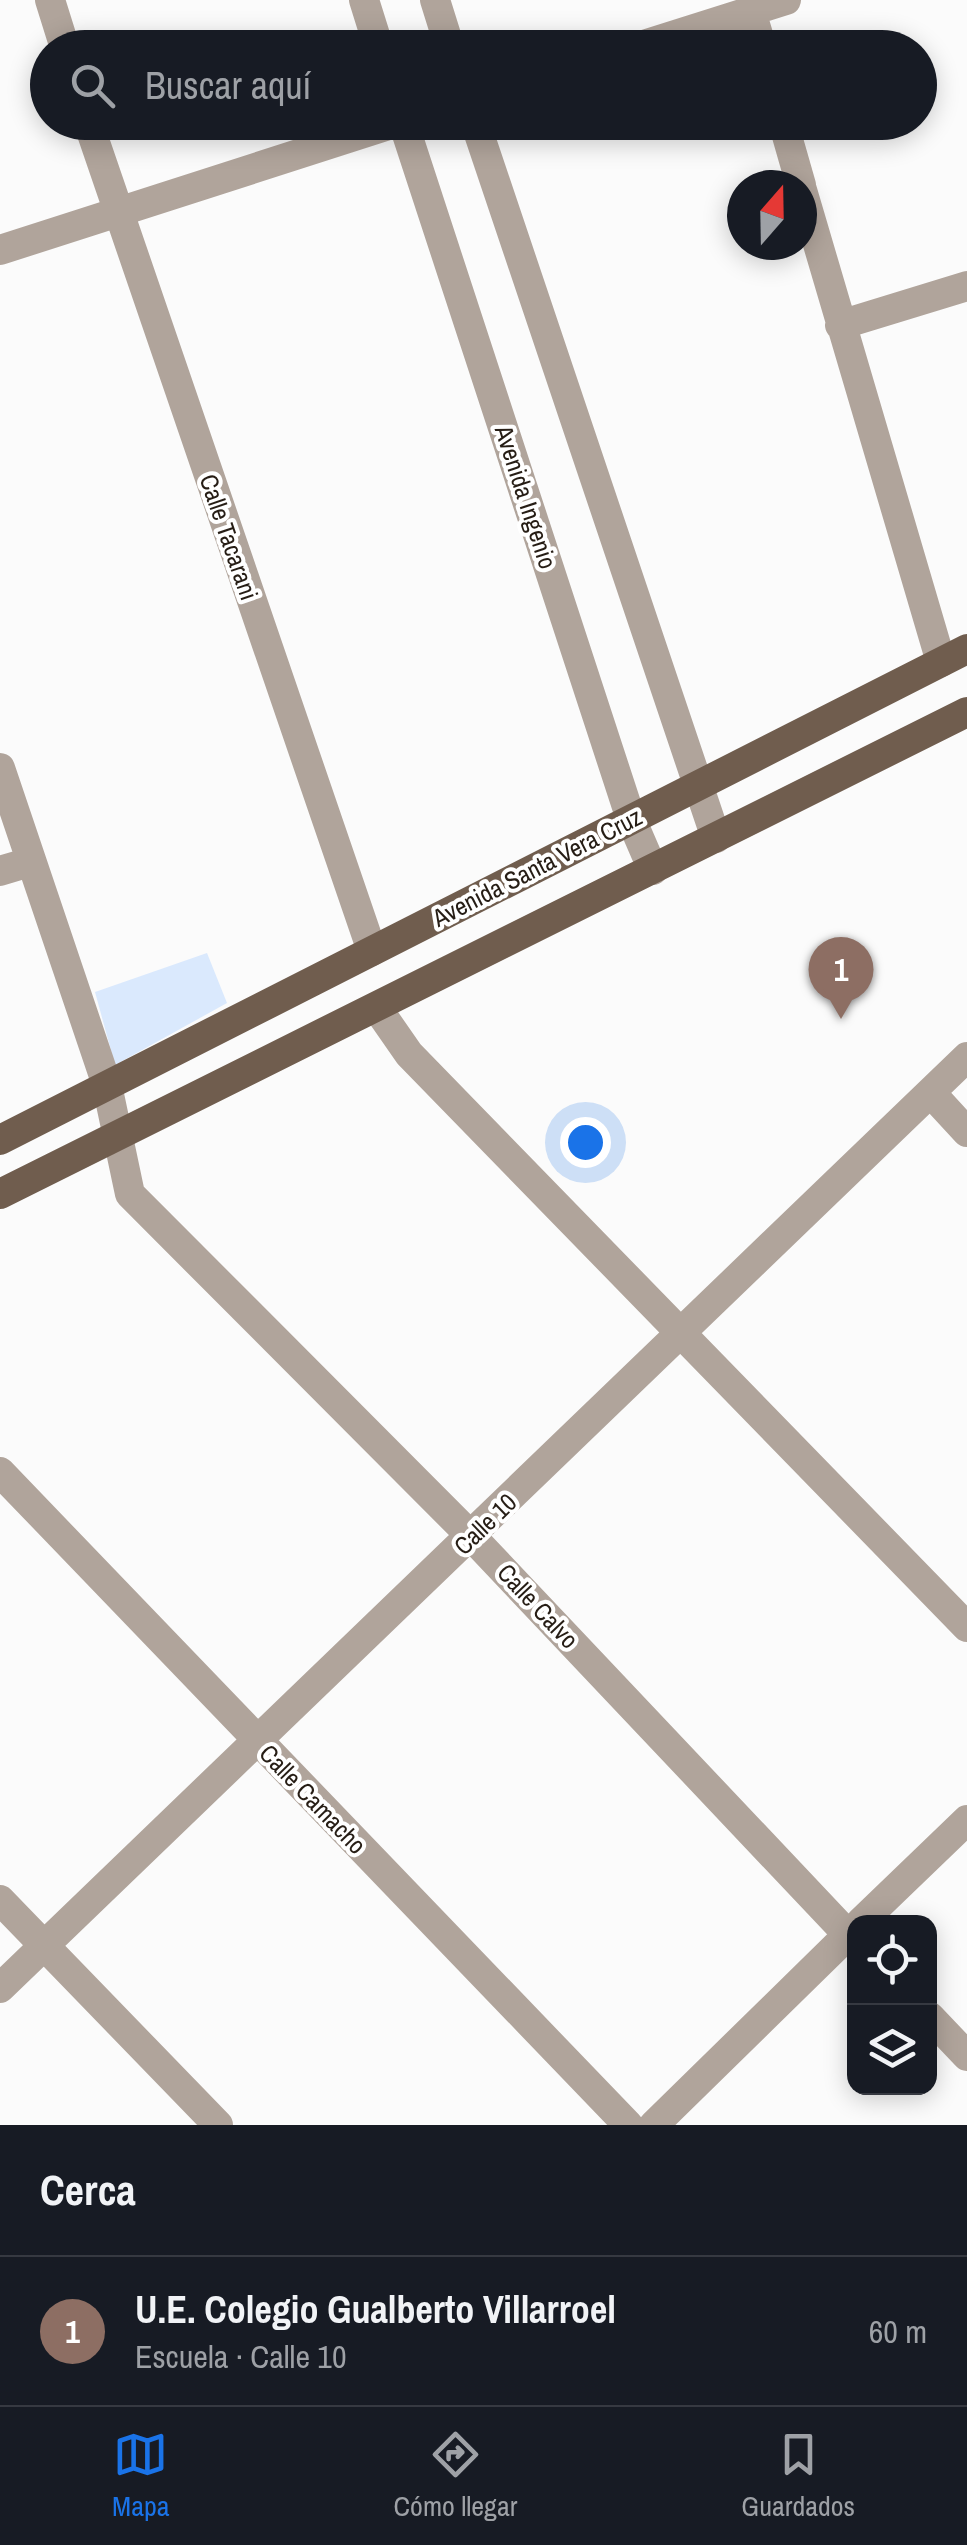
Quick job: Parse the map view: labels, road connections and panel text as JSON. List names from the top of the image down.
{
  "streets": {
    "main road": ["Avenida Santa Vera Cruz"],
    "street": [
      "Avenida Ingenio",
      "Calle Tacarani",
      "Calle 10",
      "Calle Calvo",
      "Calle Camacho"
    ]
  },
  "crossings": [
    ["Avenida Ingenio", "Avenida Santa Vera Cruz"],
    ["Calle Tacarani", "Avenida Santa Vera Cruz"],
    ["Avenida Santa Vera Cruz", "Calle Calvo"],
    ["Calle 10", "Calle Calvo"],
    ["Calle 10", "Calle Camacho"]
  ],
  "north": "top",
  "page": {
    "search": "Buscar aquí",
    "pins": "1",
    "heading": "Cerca",
    "list": [
      {
        "mark": "1",
        "name": "U.E. Colegio Gualberto Villarroel",
        "note": "Escuela · Calle 10",
        "value": "60 m"
      }
    ],
    "nav": ["Mapa", "Cómo llegar", "Guardados"]
  }
}
